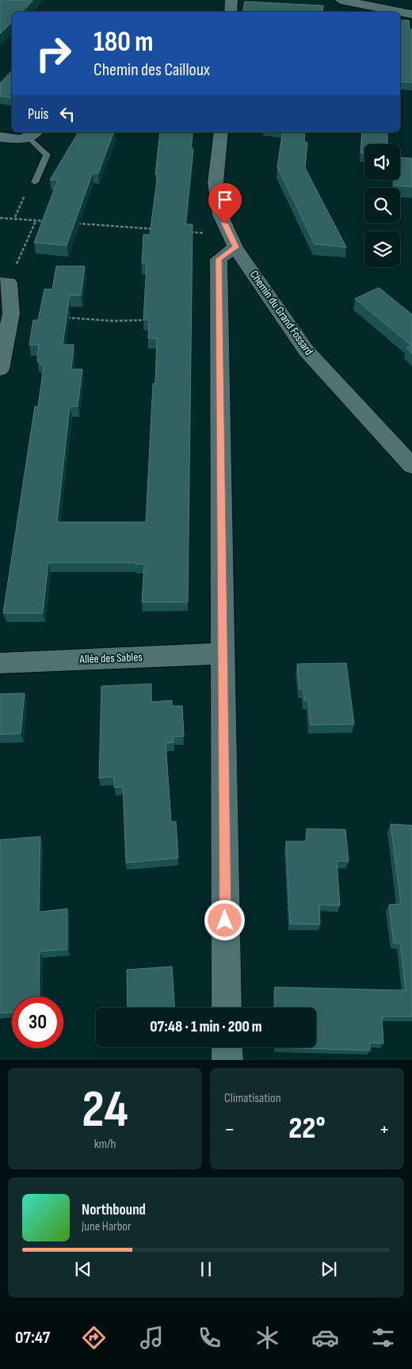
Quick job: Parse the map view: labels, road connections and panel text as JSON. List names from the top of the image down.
{
  "streets": {
    "street": ["Chemin du Grand Fossard", "Allée des Sables"]
  },
  "page": {
    "turn": ["180 m", "Chemin des Cailloux"],
    "then": "Puis",
    "limit": "30",
    "trip": "07:48 · 1 min · 200 m",
    "tile": [
      ["24", "km/h"],
      "Climatisation"
    ],
    "heat": ["−", "22°", "+"],
    "song": ["Northbound", "June Harbor"],
    "tabs": "07:47"
  }
}
